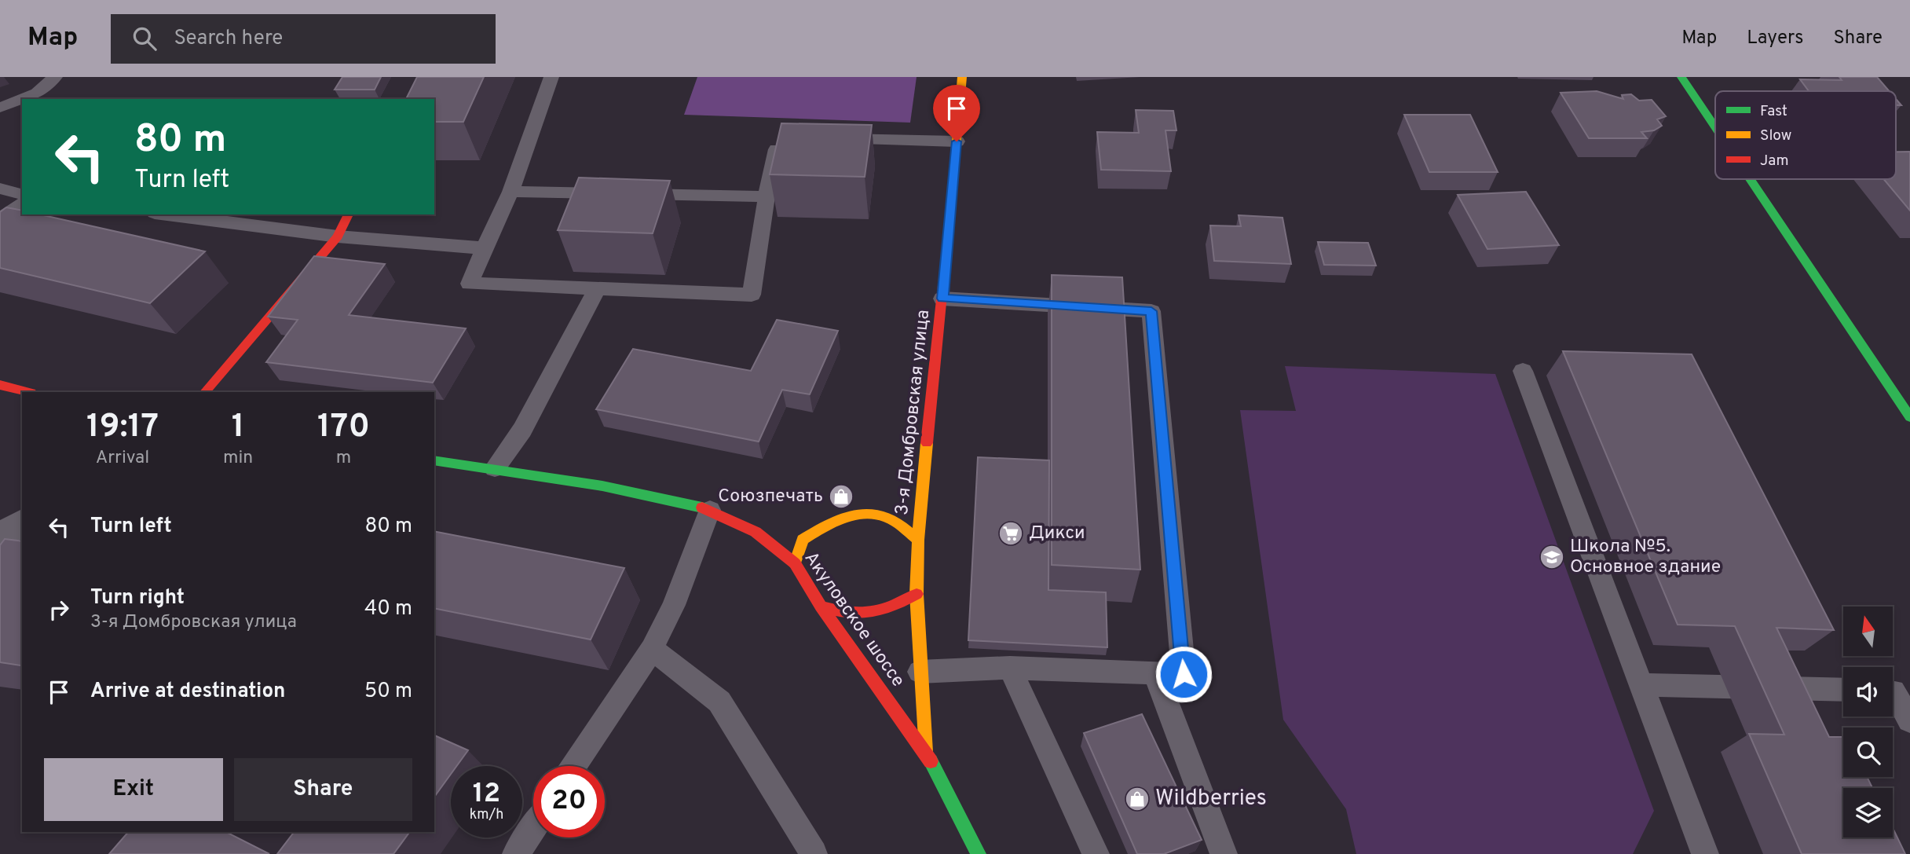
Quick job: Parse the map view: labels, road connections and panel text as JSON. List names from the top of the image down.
{
  "streets": {
    "street": ["3-я Домбровская улица", "Акуловское шоссе"]
  },
  "crossings": [
    ["3-я Домбровская улица", "Акуловское шоссе"]
  ],
  "places": {
    "shop": ["Союзпечать", "Wildberries"],
    "supermarket": ["Дикси"],
    "school or university": ["Школа №5. Основное здание"]
  },
  "legend": ["Fast", "Slow", "Jam"],
  "north": "top",
  "page": {
    "header": "Map",
    "search": "Search here",
    "nav": ["Map", "Layers", "Share"],
    "turn": ["80 m", "Turn left"],
    "eta": [
      "19:17",
      "Arrival",
      "1",
      "min",
      "170",
      "m"
    ],
    "list": [
      {
        "name": "Turn left",
        "value": "80 m"
      },
      {
        "name": "Turn right",
        "note": "3-я Домбровская улица",
        "value": "40 m"
      },
      {
        "name": "Arrive at destination",
        "value": "50 m"
      }
    ],
    "buttons": ["Exit", "Share"],
    "speed": "12 km/h",
    "limit": "20"
  }
}
